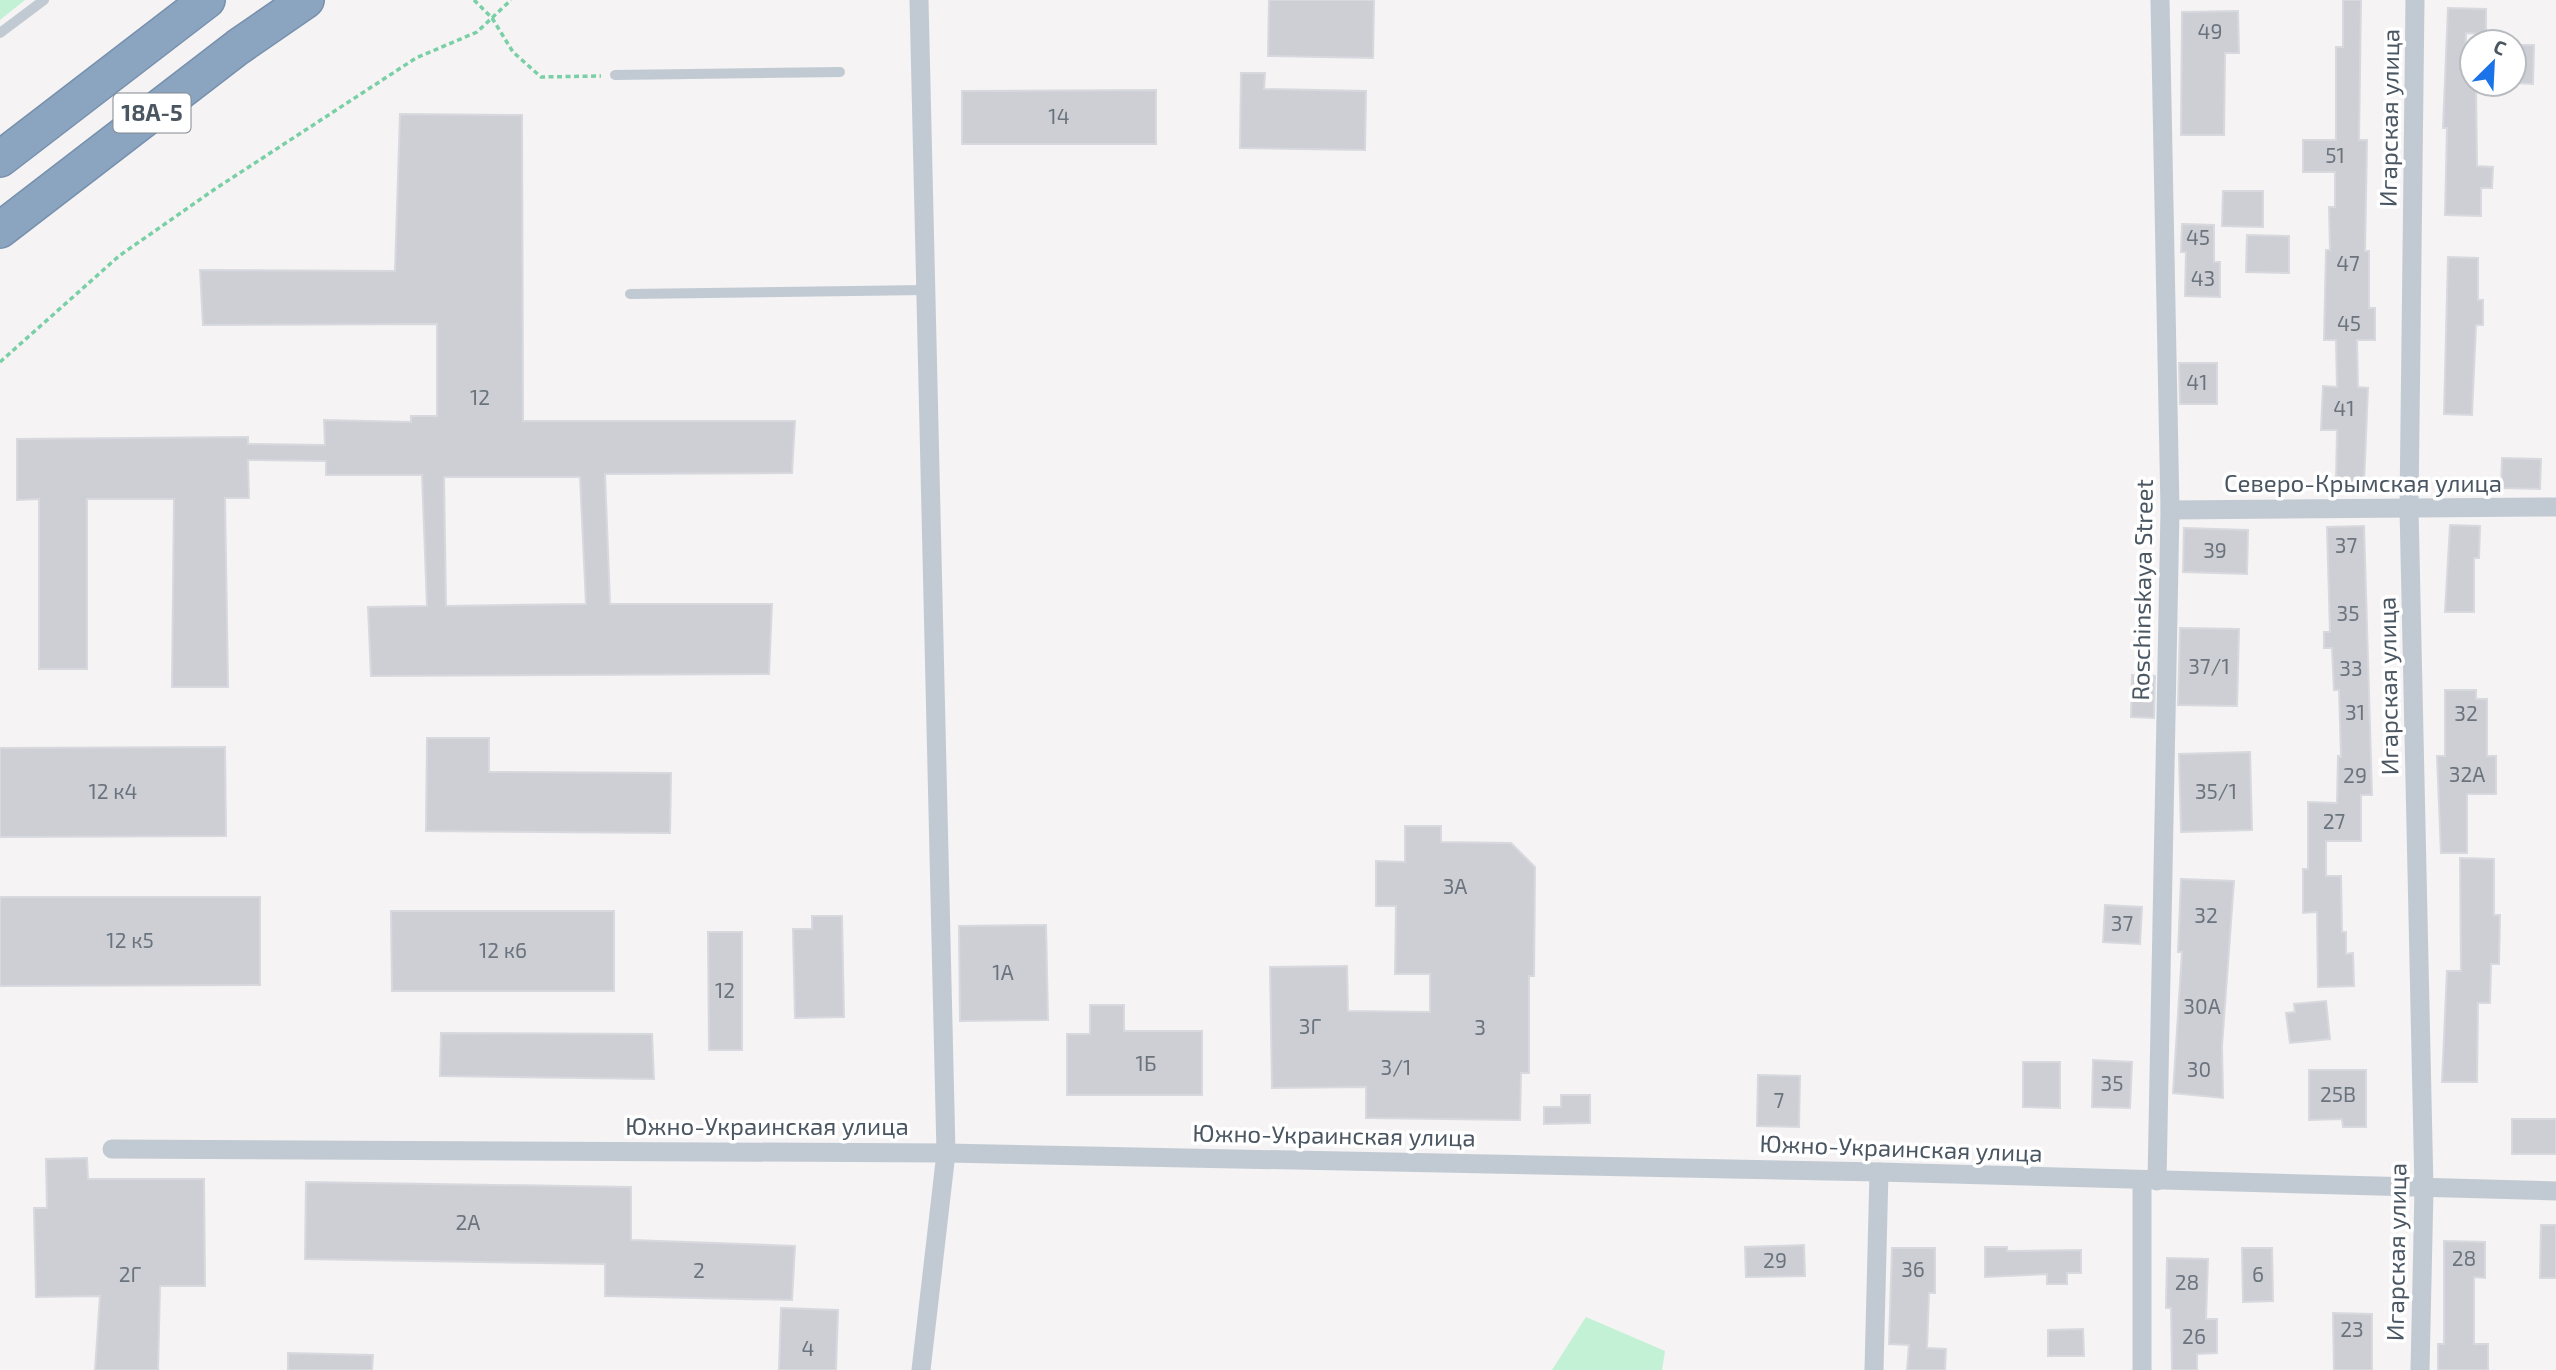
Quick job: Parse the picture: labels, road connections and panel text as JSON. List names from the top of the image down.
{
  "streets": {
    "highway": ["18А-5"],
    "street": [
      "Игарская улица",
      "Северо-Крымская улица",
      "Roschinskaya Street",
      "Южно-Украинская улица"
    ]
  },
  "crossings": [
    ["Игарская улица", "Северо-Крымская улица"],
    ["Игарская улица", "Южно-Украинская улица"],
    ["Северо-Крымская улица", "Roschinskaya Street"],
    ["Roschinskaya Street", "Южно-Украинская улица"]
  ],
  "house_numbers": [
    "49",
    "14",
    "51",
    "45",
    "47",
    "43",
    "45",
    "41",
    "12",
    "41",
    "37",
    "39",
    "35",
    "37/1",
    "33",
    "31",
    "32",
    "32А",
    "29",
    "12 к4",
    "35/1",
    "27",
    "3А",
    "32",
    "37",
    "12 к5",
    "12 к6",
    "1А",
    "12",
    "30А",
    "3Г",
    "3",
    "1Б",
    "3/1",
    "30",
    "35",
    "25В",
    "7",
    "2А",
    "28",
    "29",
    "36",
    "2",
    "2Г",
    "6",
    "28",
    "23",
    "26",
    "4"
  ],
  "north": "top right"
}
